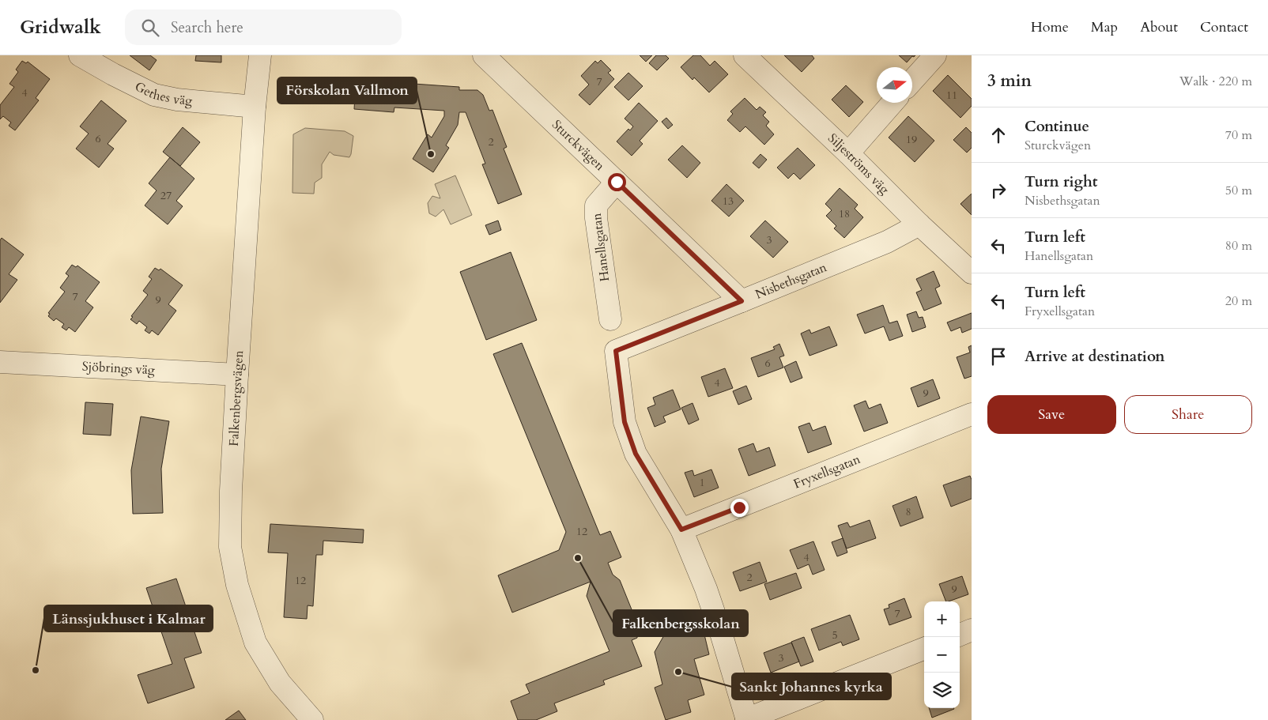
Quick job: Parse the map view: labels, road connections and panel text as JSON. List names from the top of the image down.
{
  "streets": {
    "street": [
      "Gethes väg",
      "Sturckvägen",
      "Siljeströms väg",
      "Hanellsgatan",
      "Nisbethsgatan",
      "Sjöbrings väg",
      "Falkenbergsvägen",
      "Fryxellsgatan"
    ]
  },
  "crossings": [
    ["Gethes väg", "Falkenbergsvägen"],
    ["Sturckvägen", "Hanellsgatan"],
    ["Sturckvägen", "Nisbethsgatan"],
    ["Siljeströms väg", "Nisbethsgatan"],
    ["Nisbethsgatan", "Fryxellsgatan"],
    ["Sjöbrings väg", "Falkenbergsvägen"]
  ],
  "places": [
    "Förskolan Vallmon",
    "Falkenbergsskolan",
    "Länssjukhuset i Kalmar",
    "Sankt Johannes kyrka"
  ],
  "house_numbers": [
    "7",
    "4",
    "11",
    "6",
    "19",
    "2",
    "27",
    "13",
    "18",
    "3",
    "7",
    "9",
    "6",
    "4",
    "9",
    "1",
    "8",
    "12",
    "4",
    "2",
    "12",
    "9",
    "7",
    "5",
    "3"
  ],
  "north": "right",
  "page": {
    "header": "Gridwalk",
    "search": "Search here",
    "nav": [
      "Home",
      "Map",
      "About",
      "Contact"
    ],
    "heading": ["3 min", "Walk · 220 m"],
    "list": [
      ["Continue", "Sturckvägen", "70 m"],
      ["Turn right", "Nisbethsgatan", "50 m"],
      ["Turn left", "Hanellsgatan", "80 m"],
      ["Turn left", "Fryxellsgatan", "20 m"],
      "Arrive at destination"
    ],
    "buttons": ["Save", "Share"],
    "map_buttons": ["+", "−"]
  }
}
